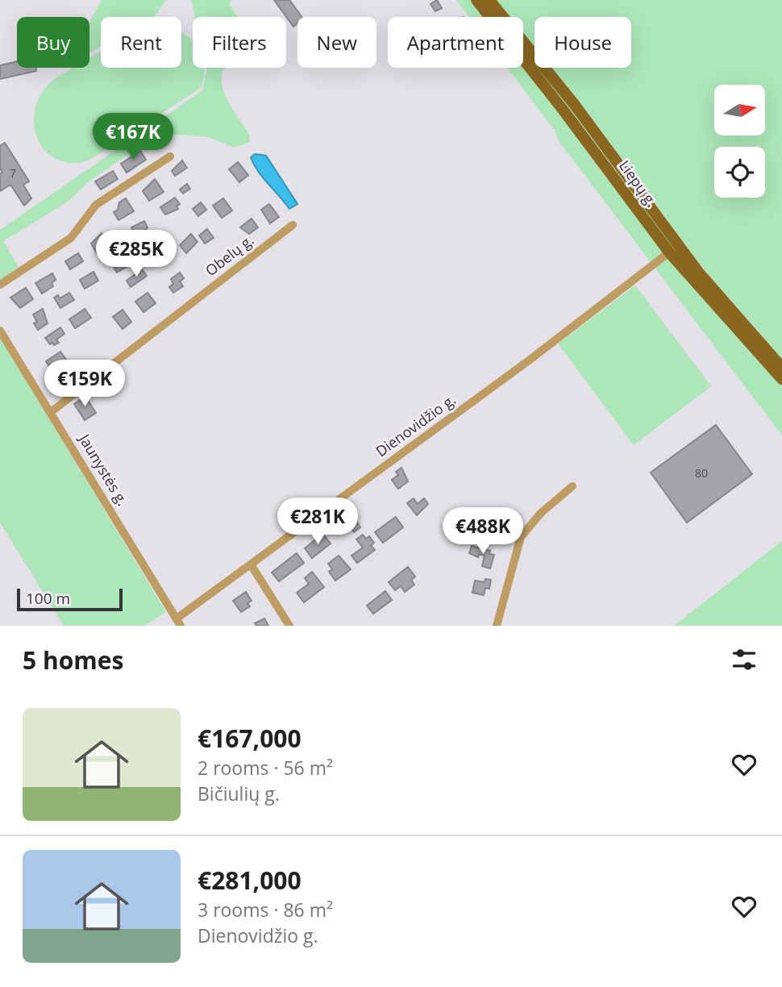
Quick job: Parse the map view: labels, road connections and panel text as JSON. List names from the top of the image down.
{
  "streets": {
    "main road": ["Liepų g."],
    "street": ["Obelų g.", "Dienovidžio g.", "Jaunystės g."]
  },
  "crossings": [
    ["Liepų g.", "Dienovidžio g."],
    ["Obelų g.", "Jaunystės g."],
    ["Dienovidžio g.", "Jaunystės g."]
  ],
  "house_numbers": ["7", "80"],
  "scale_bar": "100 m",
  "north": "right",
  "page": {
    "chip": [
      "Buy",
      "Rent",
      "Filters",
      "New",
      "Apartment",
      "House"
    ],
    "price": [
      "€167K",
      "€285K",
      "€159K",
      "€281K",
      "€488K"
    ],
    "scale": "100 m",
    "heading": "5 homes",
    "list": [
      {
        "name": "€167,000",
        "note": "2 rooms · 56 m² · Bičiulių g."
      },
      {
        "name": "€281,000",
        "note": "3 rooms · 86 m² · Dienovidžio g."
      }
    ]
  }
}
